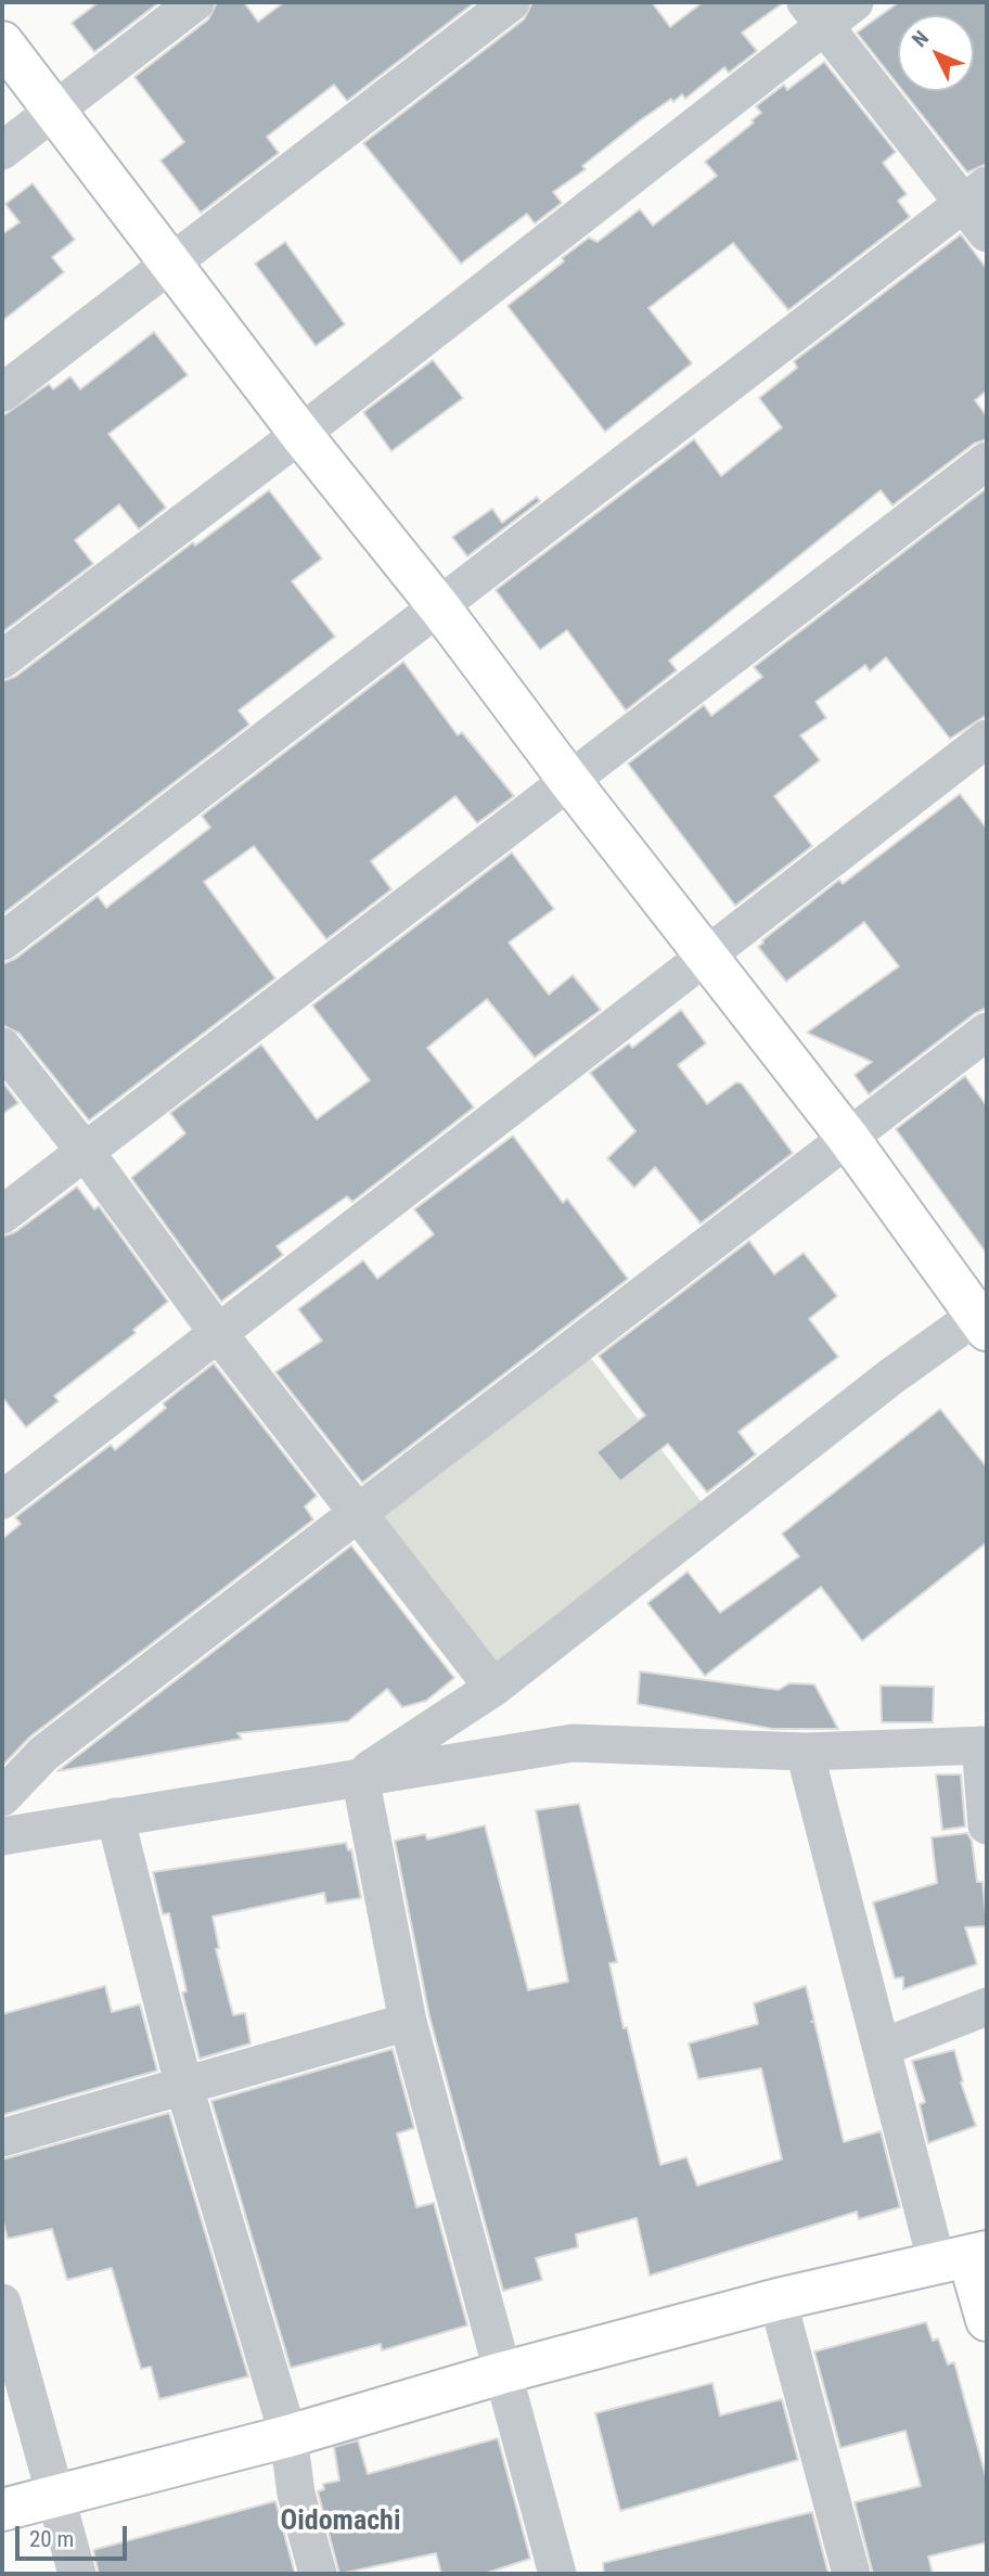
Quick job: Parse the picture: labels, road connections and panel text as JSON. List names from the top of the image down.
{
  "districts": ["Oidomachi"],
  "scale_bar": "20 m",
  "north": "top left"
}
